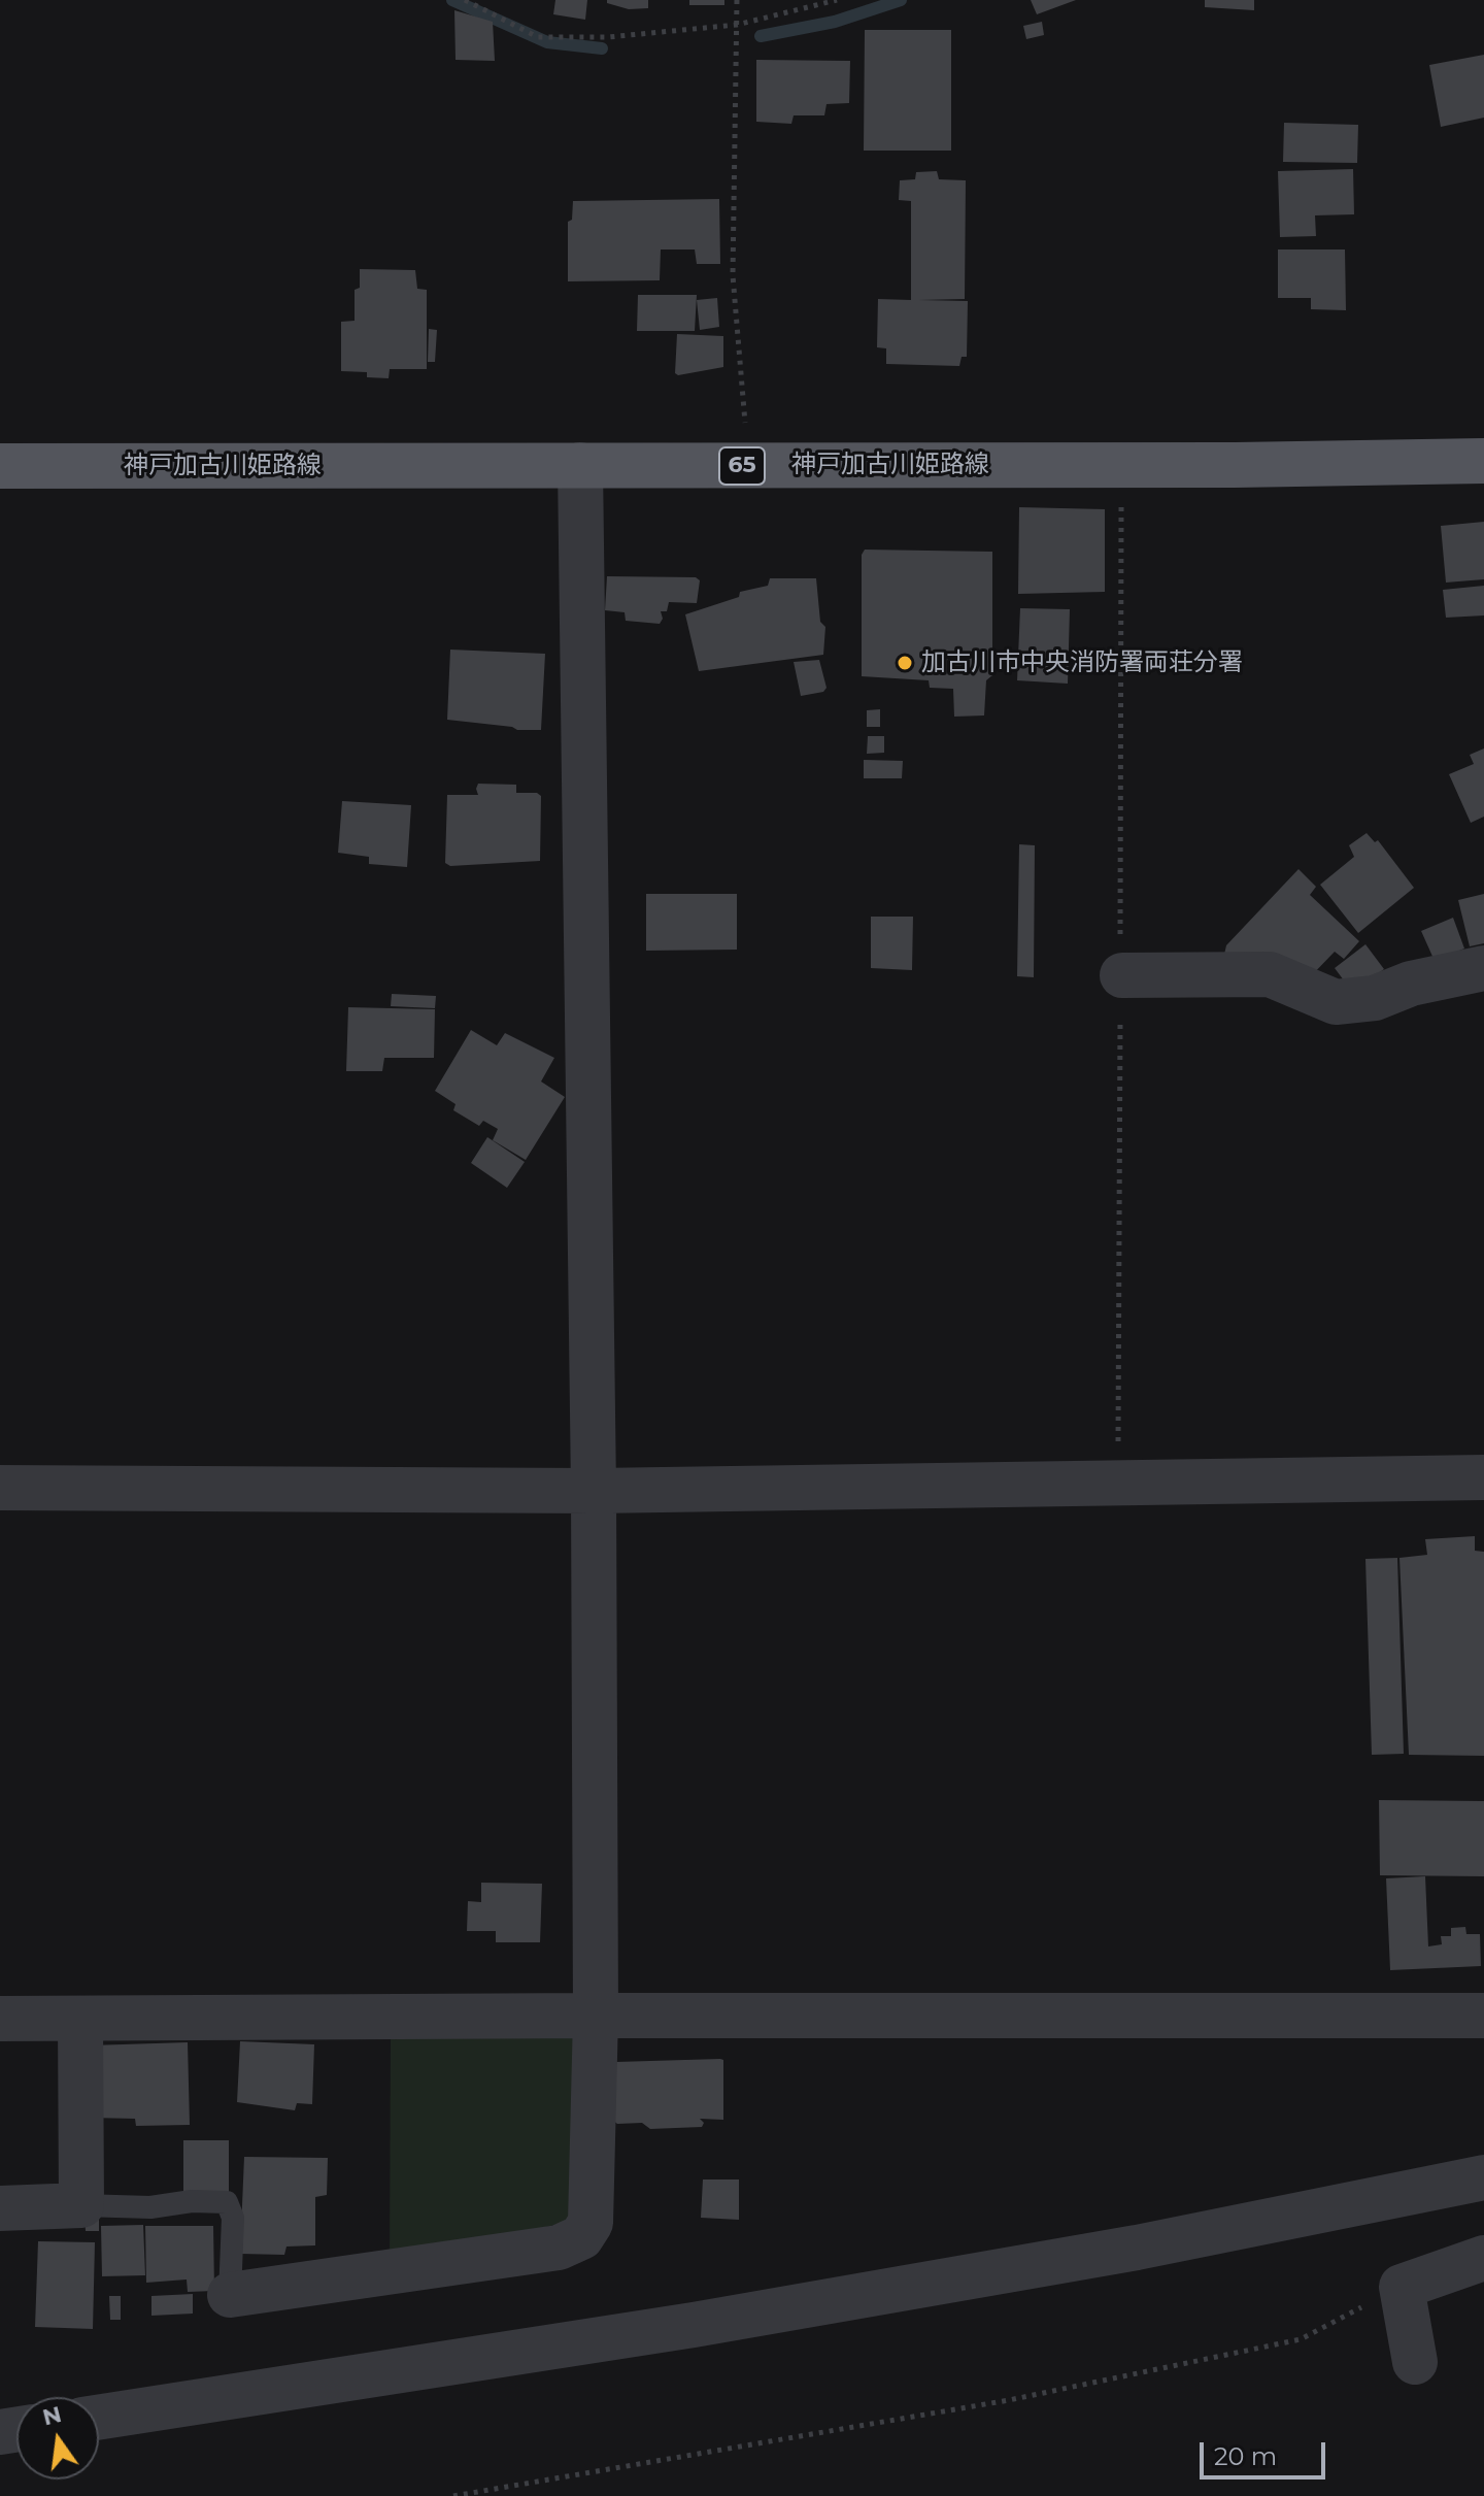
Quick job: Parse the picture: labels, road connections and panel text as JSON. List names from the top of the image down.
{
  "streets": {
    "main road": ["神戸加古川姫路線", "65"]
  },
  "places": ["加古川市中央消防署両荘分署"],
  "scale_bar": "20 m",
  "north": "top"
}
